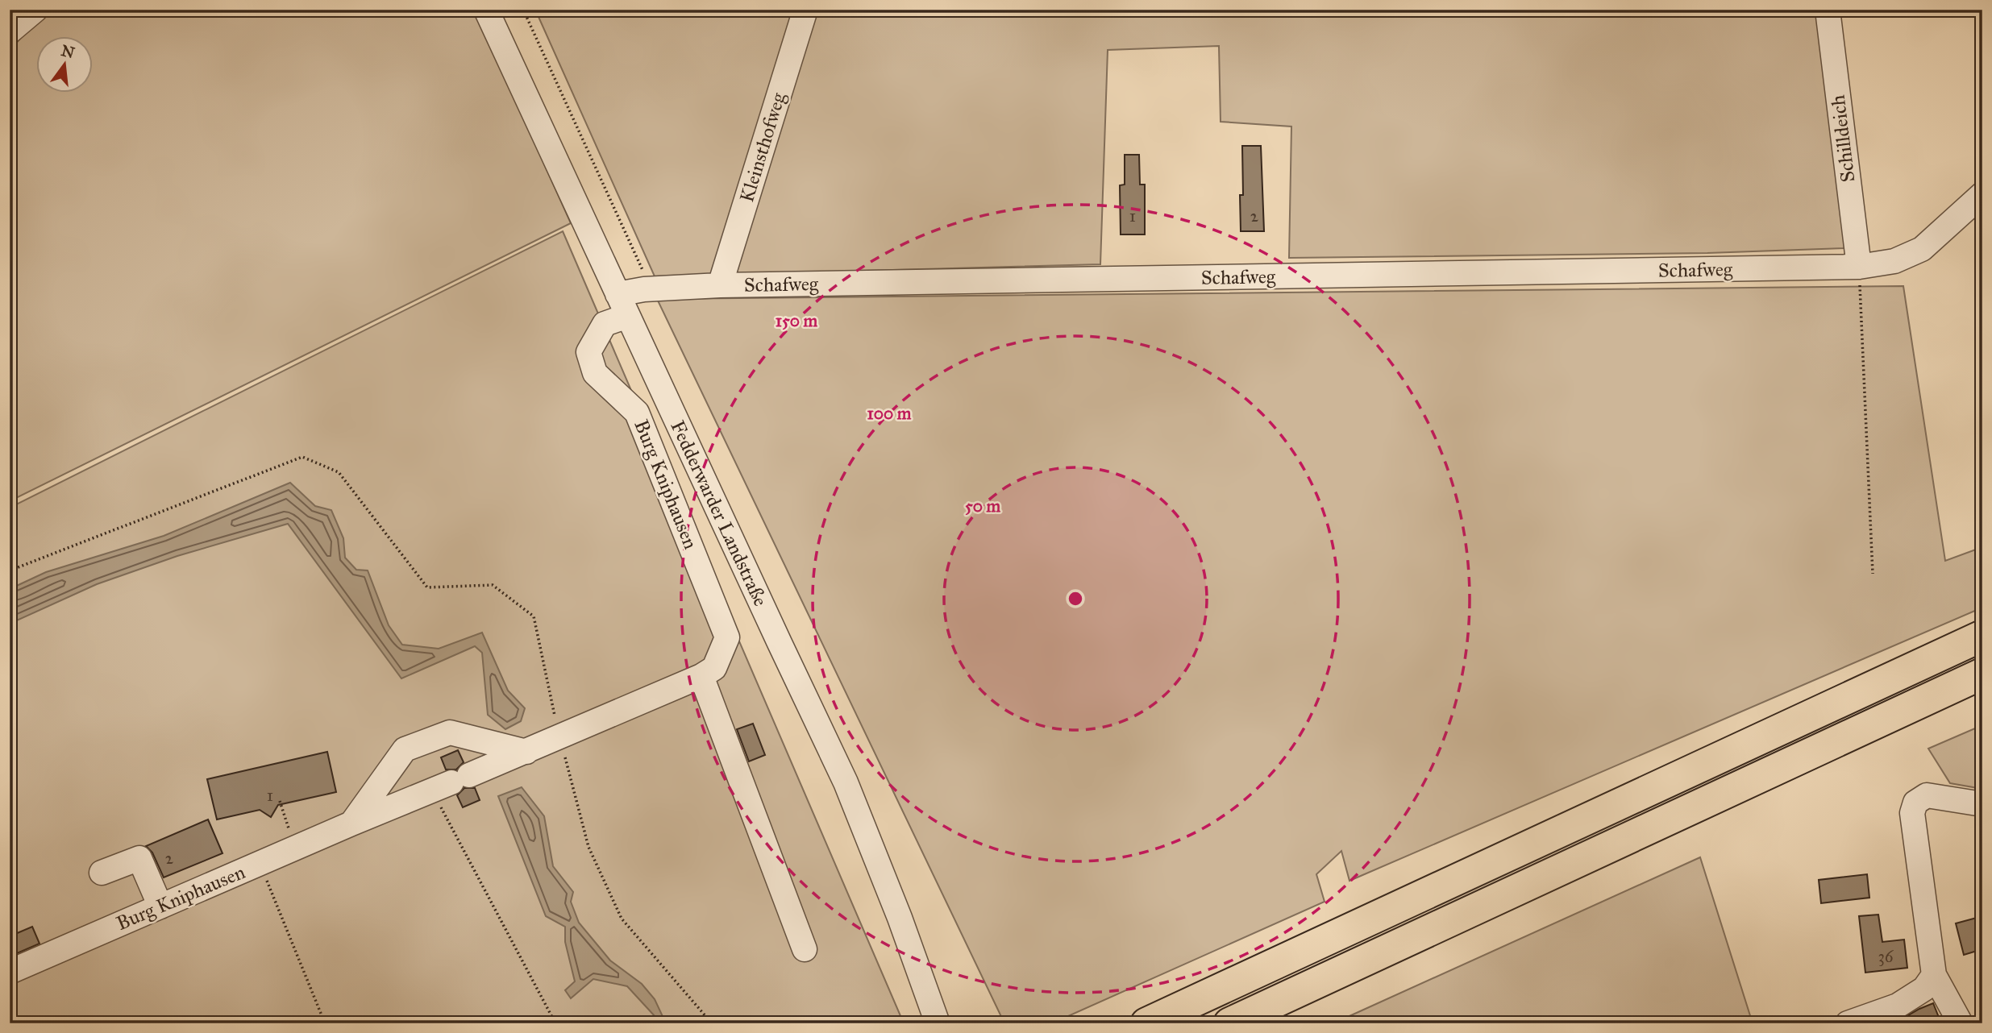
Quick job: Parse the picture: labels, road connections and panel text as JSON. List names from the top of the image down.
{
  "streets": {
    "street": [
      "Schilldeich",
      "Kleinsthofweg",
      "Schafweg",
      "Burg Kniphausen",
      "Fedderwarder Landstraße"
    ]
  },
  "crossings": [
    ["Schilldeich", "Schafweg"],
    ["Kleinsthofweg", "Schafweg"],
    ["Schafweg", "Fedderwarder Landstraße"],
    ["Burg Kniphausen", "Fedderwarder Landstraße"]
  ],
  "house_numbers": [
    "1",
    "2",
    "1",
    "2",
    "36"
  ],
  "north": "top",
  "rings": ["150 m", "100 m", "50 m"]
}
